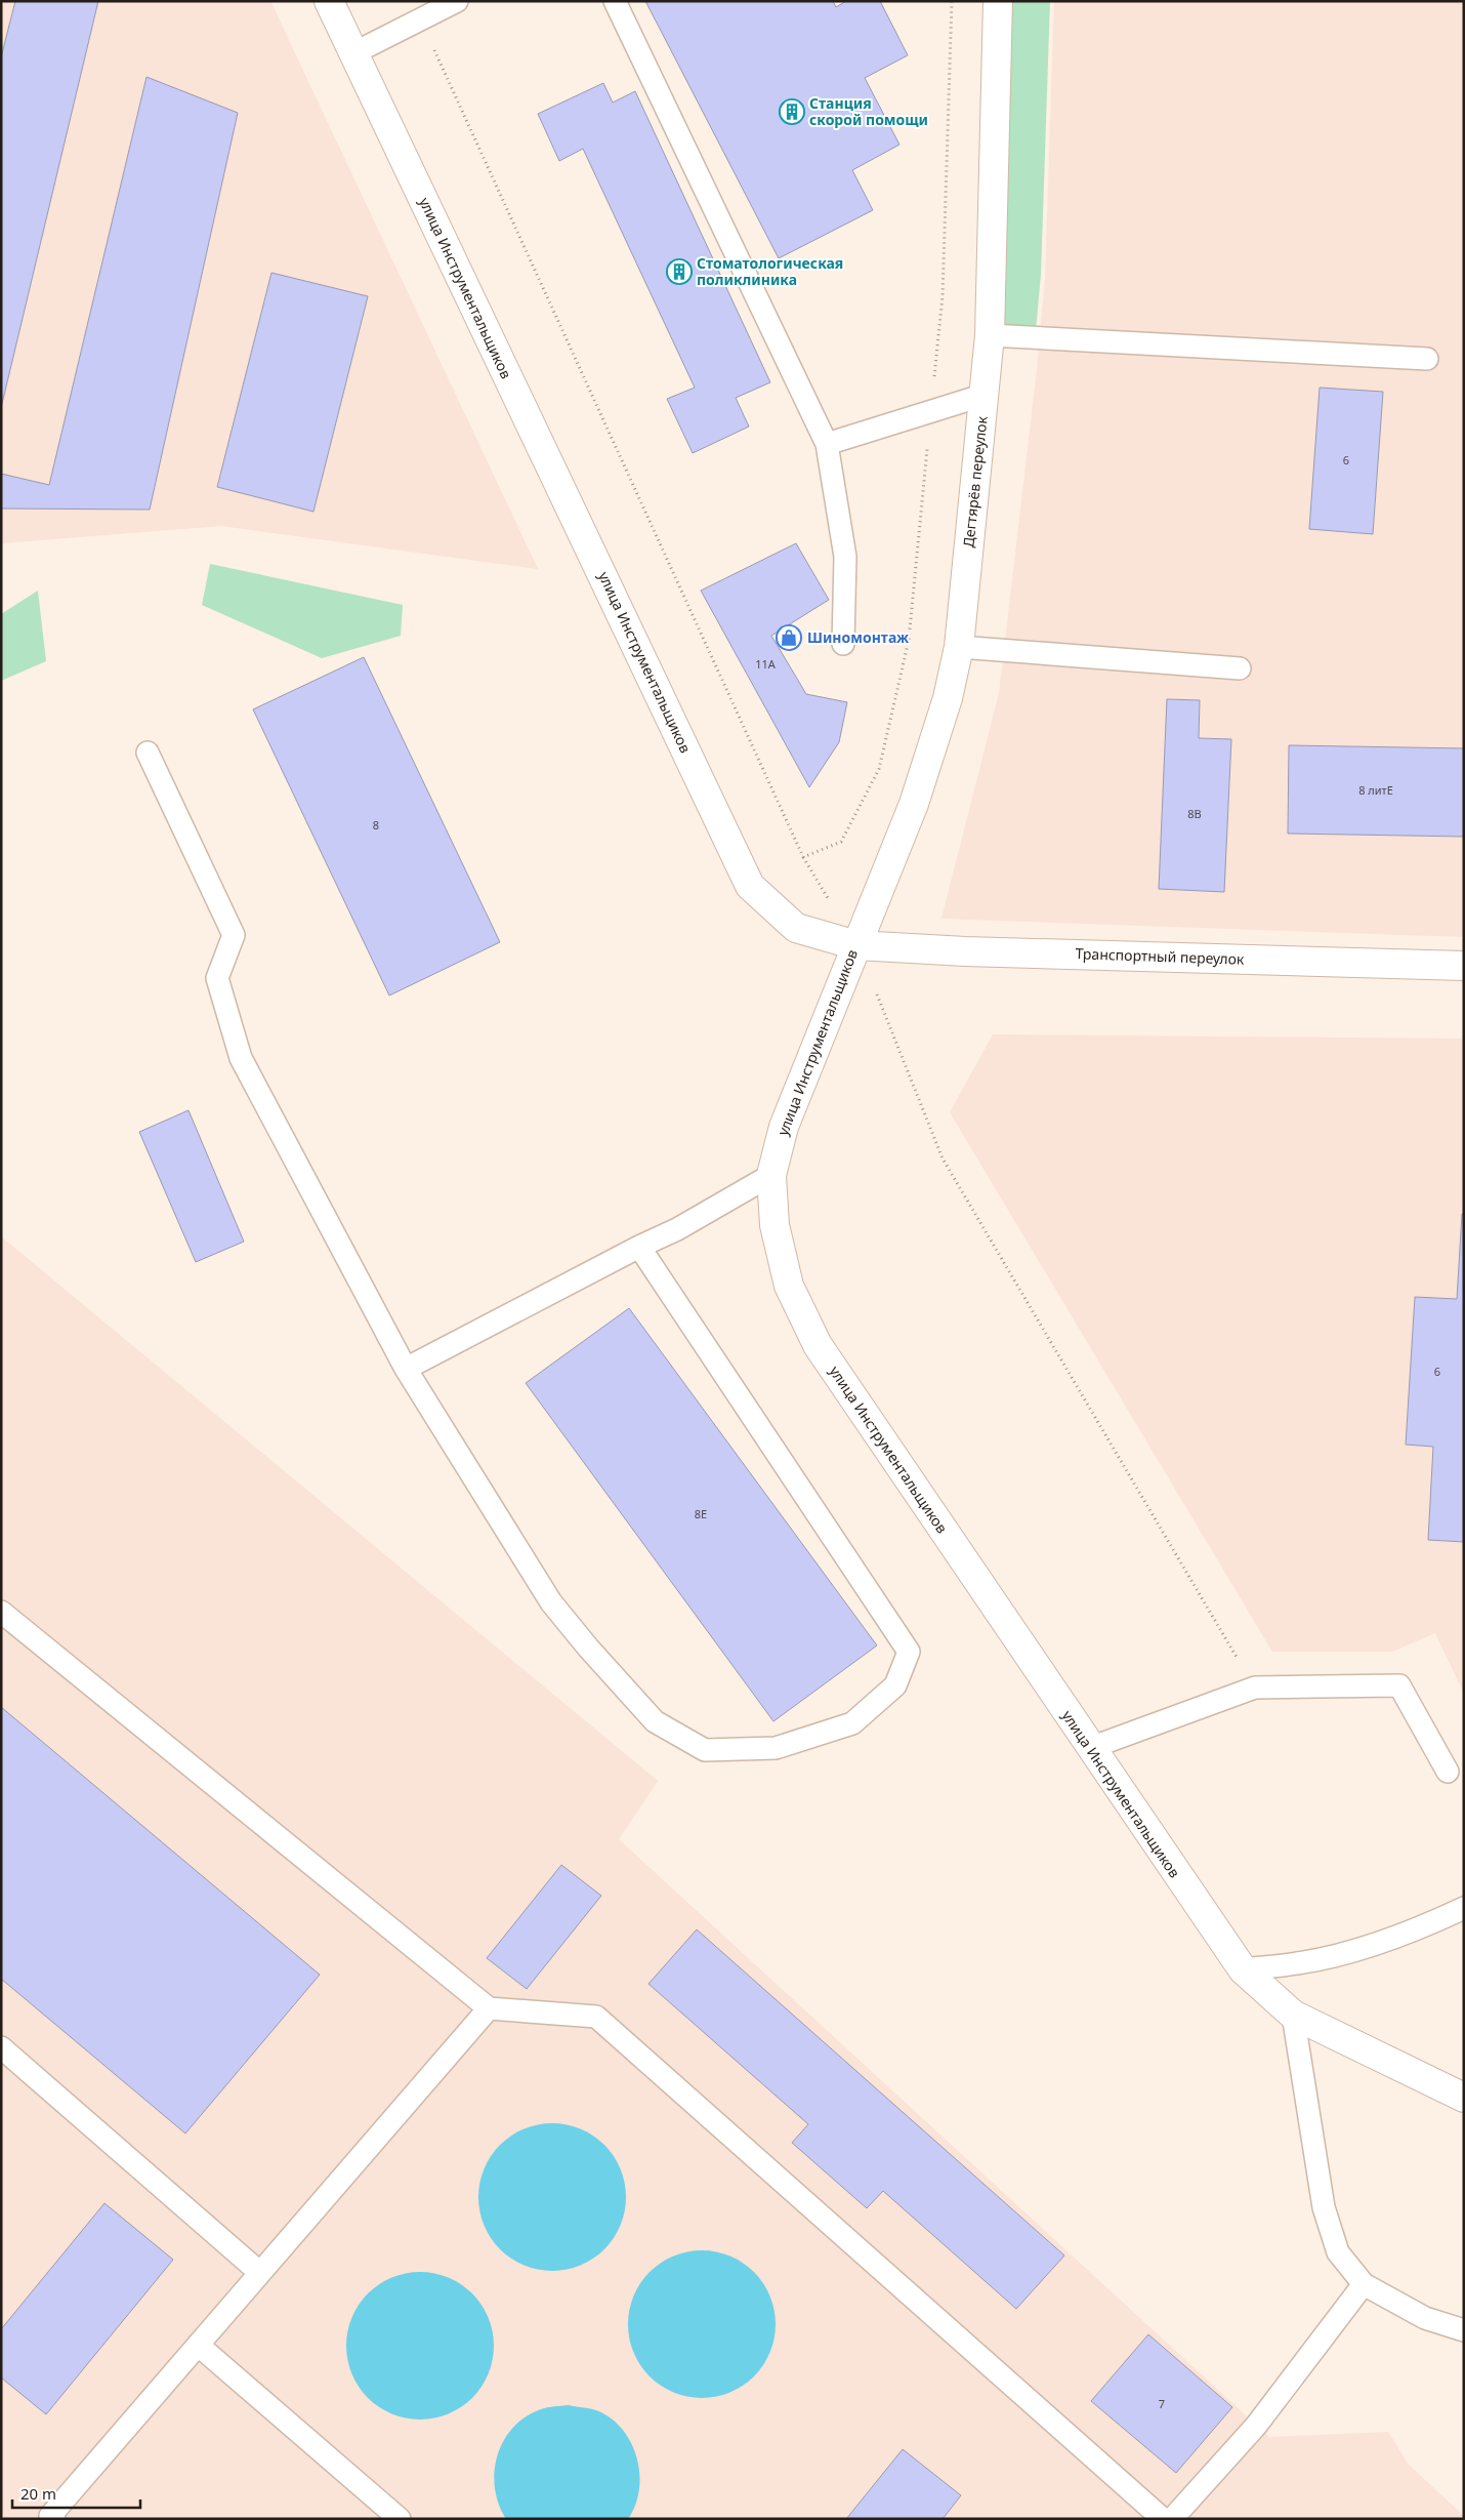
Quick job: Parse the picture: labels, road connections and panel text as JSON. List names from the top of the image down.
{
  "streets": {
    "street": ["улица Инструментальщиков", "Дегтярёв переулок", "Транспортный переулок"]
  },
  "crossings": [
    ["улица Инструментальщиков", "Дегтярёв переулок"],
    ["улица Инструментальщиков", "Транспортный переулок"],
    ["Дегтярёв переулок", "Транспортный переулок"]
  ],
  "places": {
    "building": ["Станция скорой помощи", "Стоматологическая поликлиника"],
    "shop": ["Шиномонтаж"]
  },
  "house_numbers": [
    "6",
    "11А",
    "8 литЕ",
    "8В",
    "8",
    "6",
    "8Е",
    "7"
  ],
  "scale_bar": "20 m"
}
